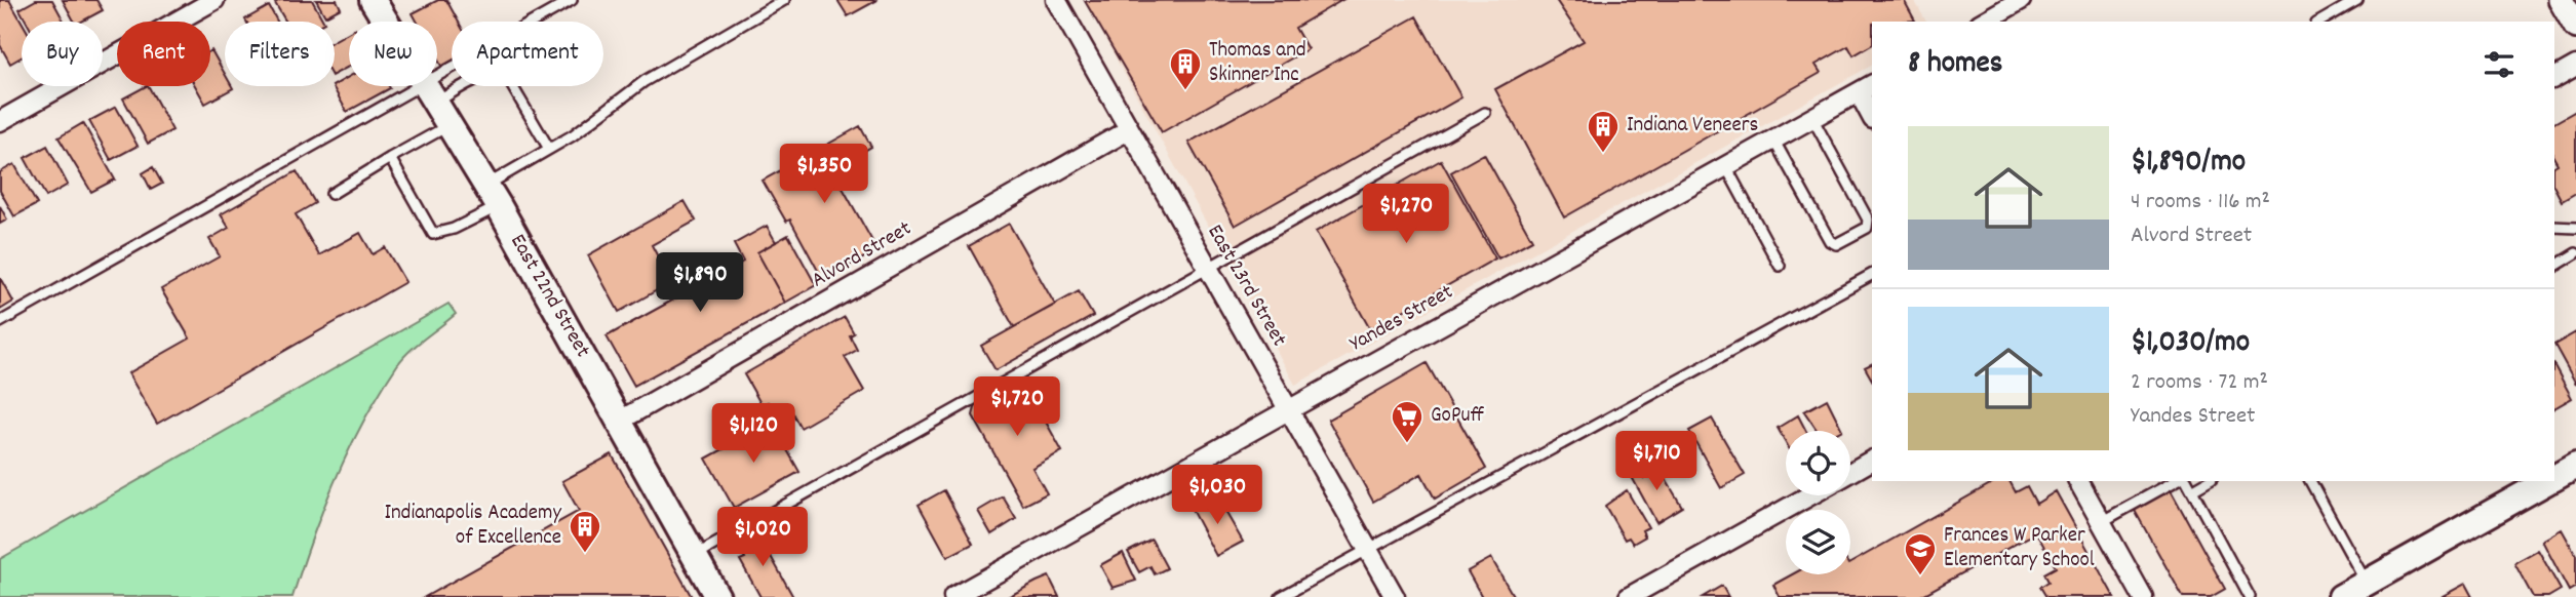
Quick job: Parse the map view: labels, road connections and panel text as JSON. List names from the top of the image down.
{
  "streets": {
    "main road": ["East 22nd Street"],
    "street": ["Alvord Street", "East 23rd Street", "Yandes Street"]
  },
  "crossings": [
    ["Alvord Street", "East 23rd Street"],
    ["Alvord Street", "East 22nd Street"],
    ["East 23rd Street", "Yandes Street"]
  ],
  "places": {
    "building": ["Thomas and Skinner Inc", "Indiana Veneers", "Indianapolis Academy of Excellence"],
    "supermarket": ["GoPuff"],
    "school or university": ["Frances W Parker Elementary School"]
  },
  "page": {
    "chip": [
      "Buy",
      "Rent",
      "Filters",
      "New",
      "Apartment"
    ],
    "heading": "8 homes",
    "list": [
      {
        "name": "$1,890/mo",
        "note": "4 rooms · 116 m² · Alvord Street"
      },
      {
        "name": "$1,030/mo",
        "note": "2 rooms · 72 m² · Yandes Street"
      }
    ],
    "price": [
      "$1,350",
      "$1,270",
      "$1,890",
      "$1,720",
      "$1,120",
      "$1,710",
      "$1,030",
      "$1,020"
    ]
  }
}
